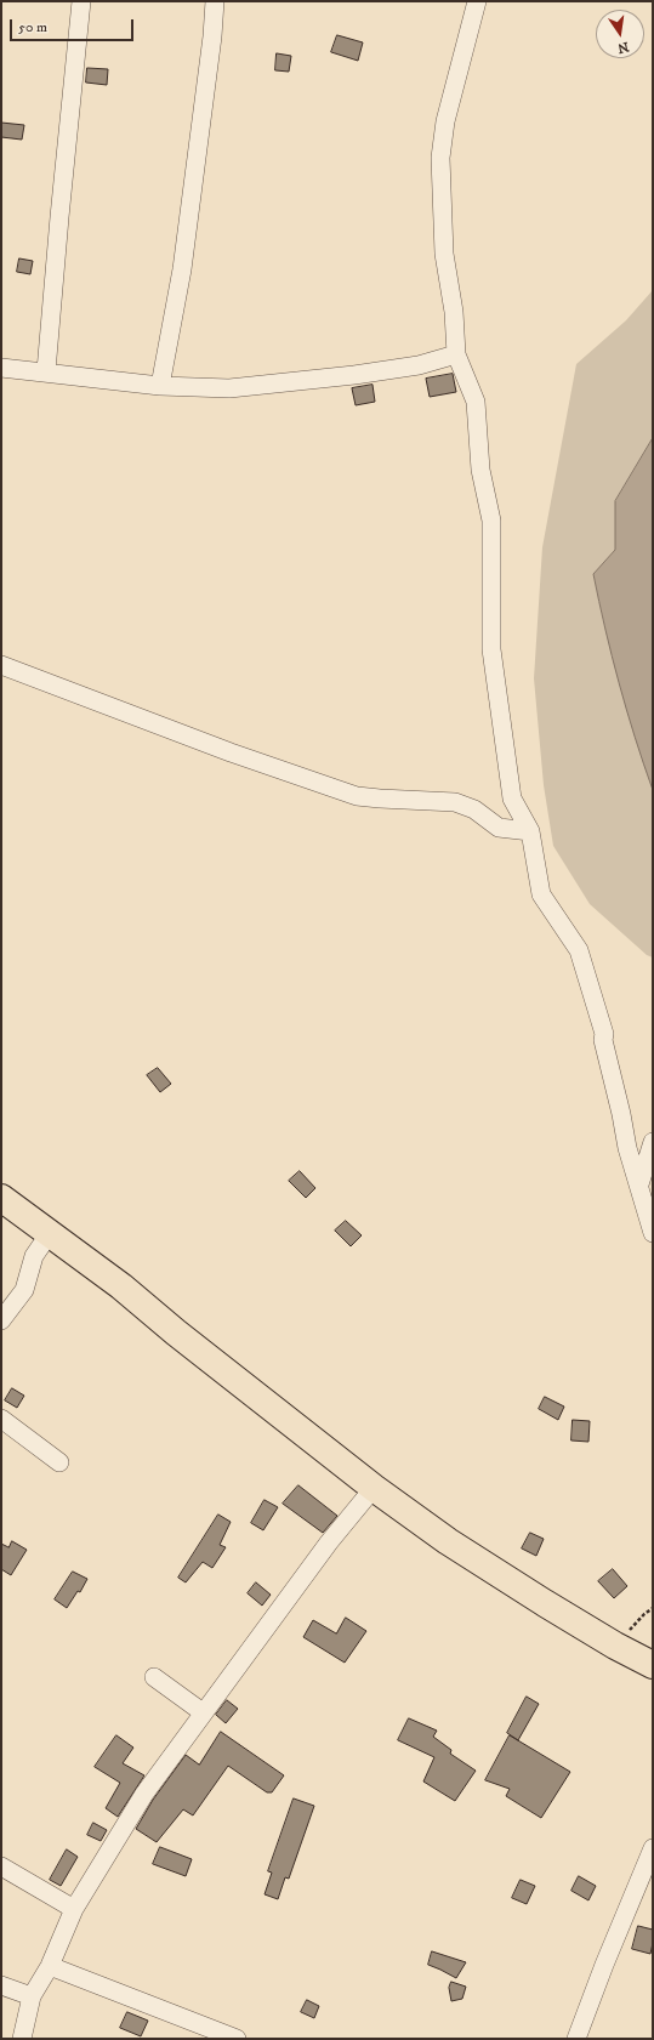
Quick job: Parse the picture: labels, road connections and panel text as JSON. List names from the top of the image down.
{
  "scale_bar": "50 m",
  "north": "bottom"
}
